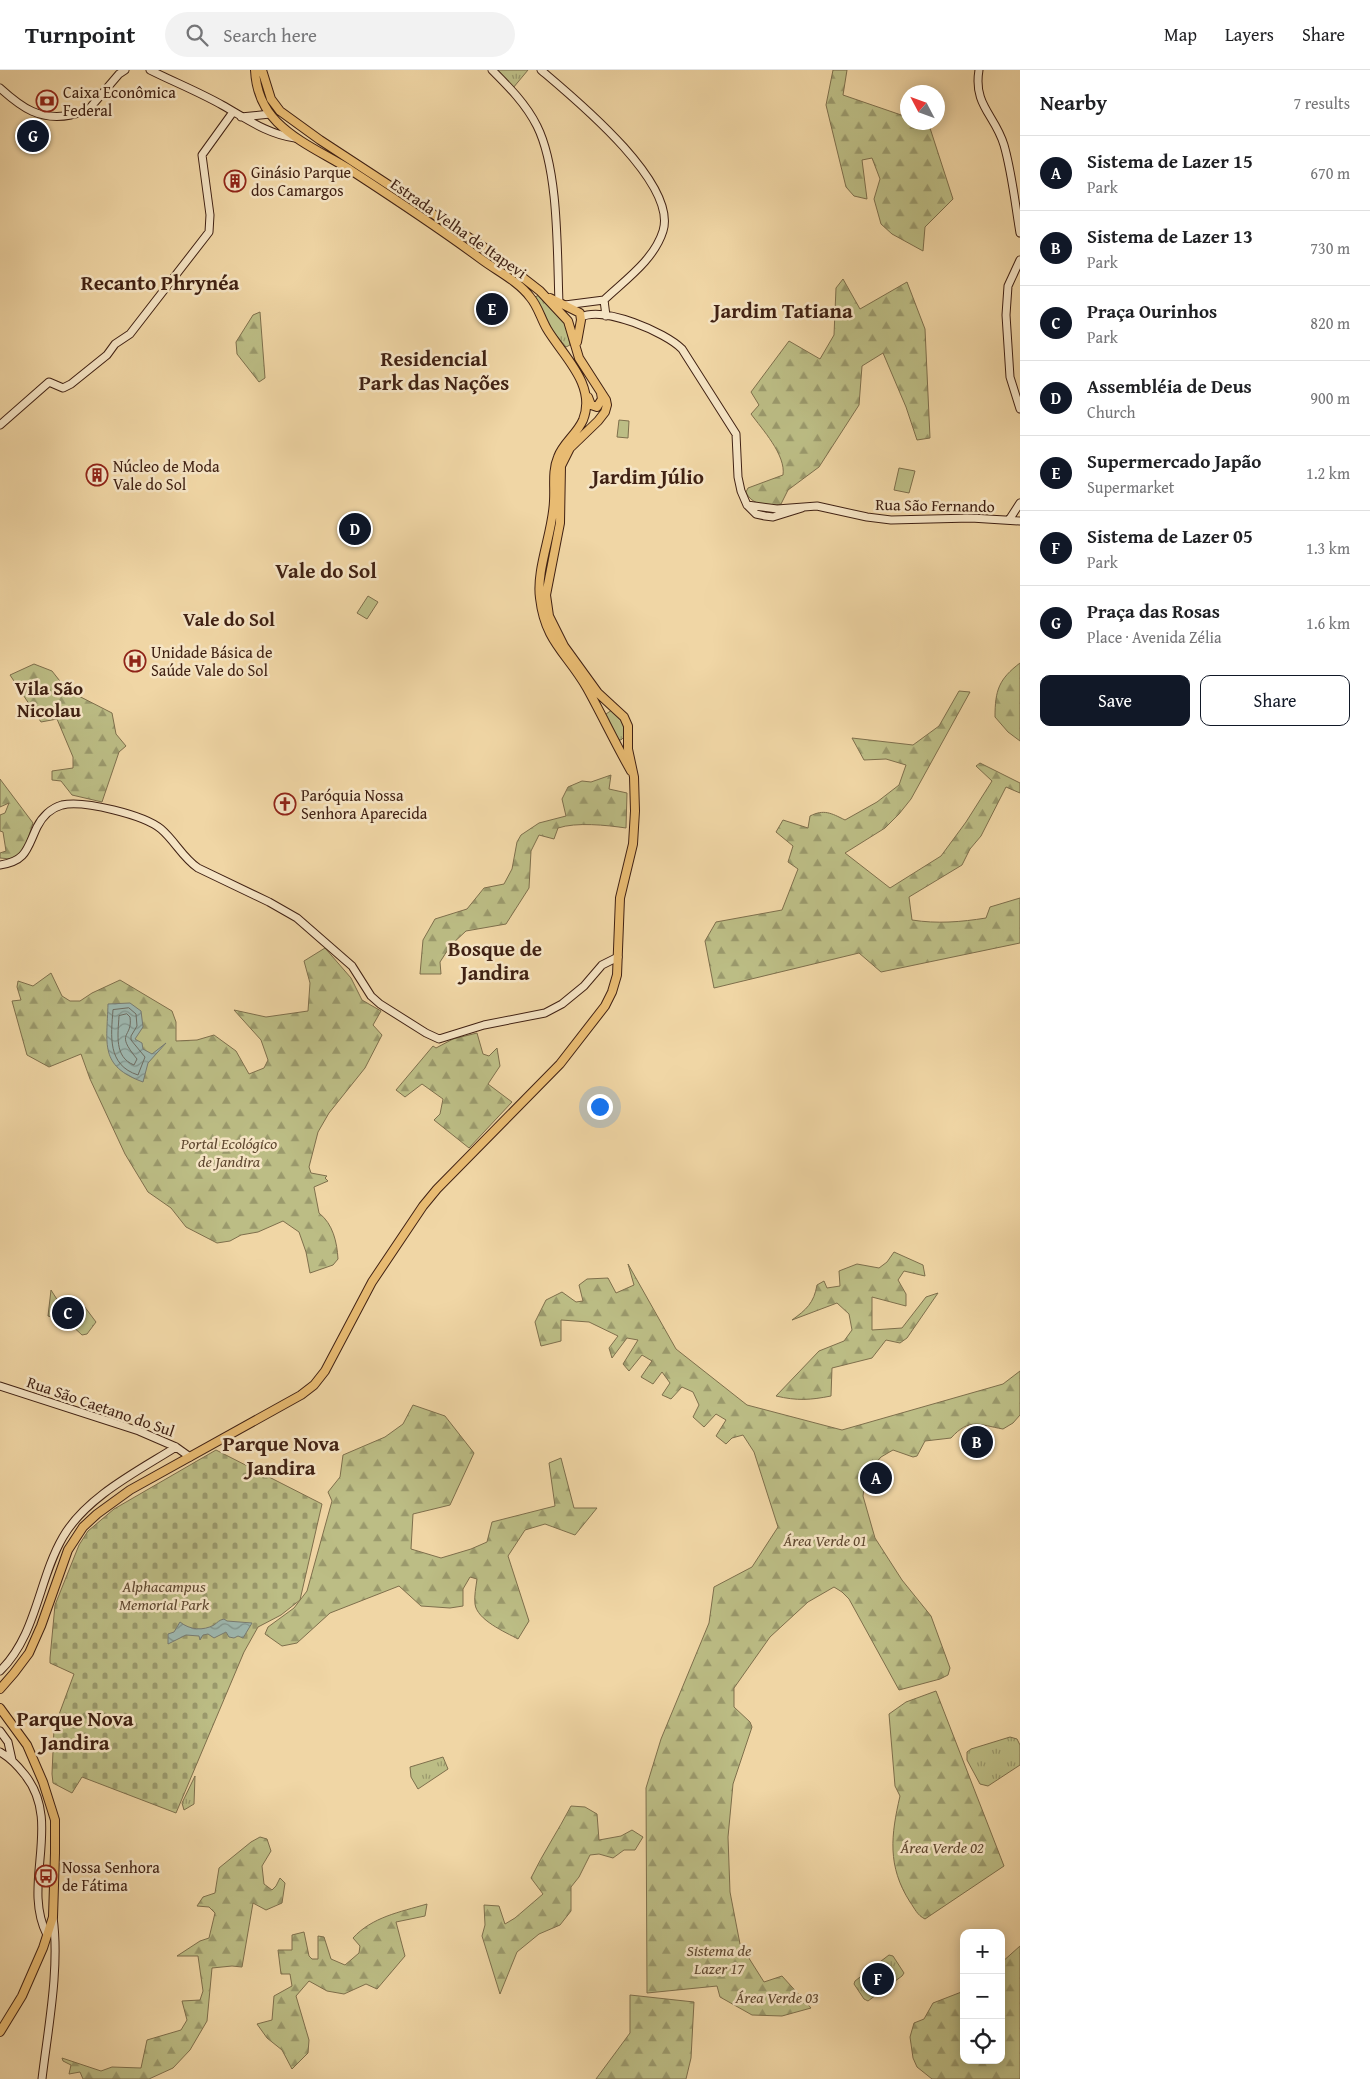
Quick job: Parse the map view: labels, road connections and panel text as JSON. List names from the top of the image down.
{
  "streets": {
    "main road": ["Estrada Velha de Itapevi"],
    "street": ["Rua São Fernando", "Rua São Caetano do Sul"]
  },
  "crossings": [
    ["Estrada Velha de Itapevi", "Rua São Caetano do Sul"]
  ],
  "districts": [
    "Recanto Phrynéa",
    "Jardim Tatiana",
    "Residencial Park das Nações",
    "Jardim Júlio",
    "Vale do Sol",
    "Vale do Sol",
    "Vila São Nicolau",
    "Bosque de Jandira",
    "Parque Nova Jandira",
    "Parque Nova Jandira"
  ],
  "parks": [
    "Portal Ecológico de Jandira",
    "Área Verde 01",
    "Alphacampus Memorial Park",
    "Área Verde 02",
    "Sistema de Lazer 17",
    "Área Verde 03"
  ],
  "places": {
    "bank": ["Caixa Econômica Federal"],
    "building": ["Ginásio Parque dos Camargos", "Núcleo de Moda Vale do Sol"],
    "hospital": ["Unidade Básica de Saúde Vale do Sol"],
    "church": ["Paróquia Nossa Senhora Aparecida"],
    "bus stop": ["Nossa Senhora de Fátima"]
  },
  "north": "top left",
  "page": {
    "header": "Turnpoint",
    "search": "Search here",
    "nav": ["Map", "Layers", "Share"],
    "heading": ["Nearby", "7 results"],
    "pins": [
      "G",
      "E",
      "D",
      "C",
      "B",
      "A",
      "F"
    ],
    "list": [
      {
        "mark": "A",
        "name": "Sistema de Lazer 15",
        "note": "Park",
        "value": "670 m"
      },
      {
        "mark": "B",
        "name": "Sistema de Lazer 13",
        "note": "Park",
        "value": "730 m"
      },
      {
        "mark": "C",
        "name": "Praça Ourinhos",
        "note": "Park",
        "value": "820 m"
      },
      {
        "mark": "D",
        "name": "Assembléia de Deus",
        "note": "Church",
        "value": "900 m"
      },
      {
        "mark": "E",
        "name": "Supermercado Japão",
        "note": "Supermarket",
        "value": "1.2 km"
      },
      {
        "mark": "F",
        "name": "Sistema de Lazer 05",
        "note": "Park",
        "value": "1.3 km"
      },
      {
        "mark": "G",
        "name": "Praça das Rosas",
        "note": "Place · Avenida Zélia",
        "value": "1.6 km"
      }
    ],
    "buttons": ["Save", "Share"],
    "map_buttons": ["+", "−"]
  }
}
